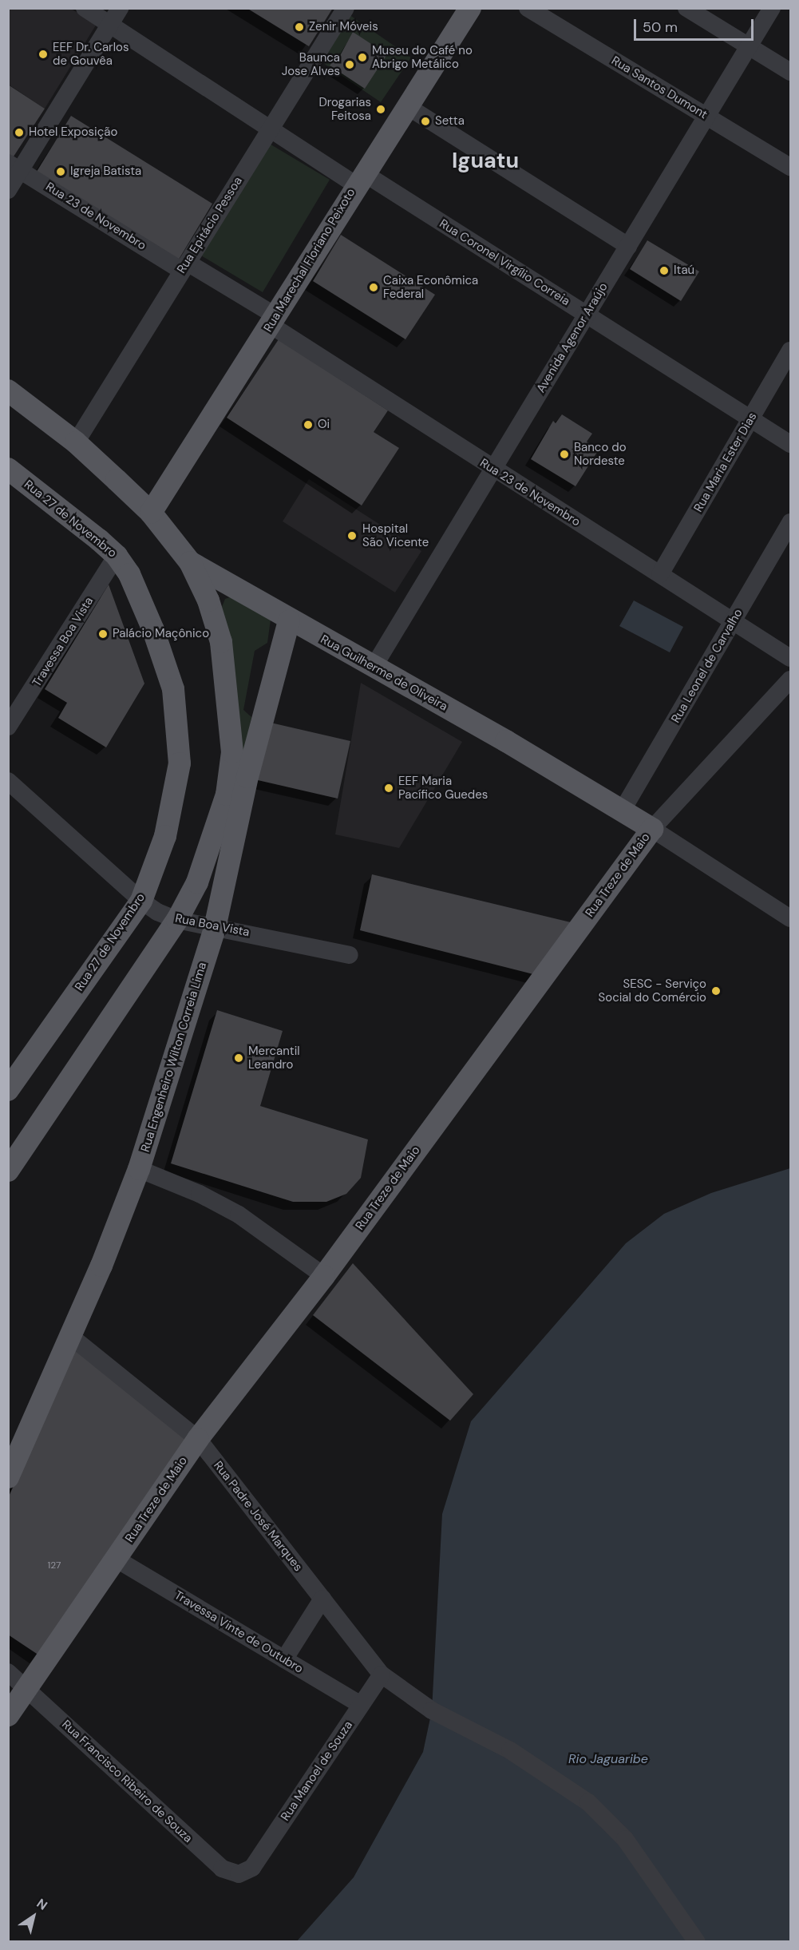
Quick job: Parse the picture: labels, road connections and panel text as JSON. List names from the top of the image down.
{
  "streets": {
    "main road": [
      "Rua Marechal Floriano Peixoto",
      "Rua 27 de Novembro",
      "Rua Guilherme de Oliveira",
      "Rua Treze de Maio",
      "Rua Engenheiro Wilton Correia Lima"
    ],
    "street": [
      "Rua Santos Dumont",
      "Rua 23 de Novembro",
      "Rua Epitácio Pessoa",
      "Rua Coronel Virgílio Correia",
      "Avenida Agenor Araújo",
      "Rua Maria Ester Dias",
      "Travessa Boa Vista",
      "Rua Leonel de Carvalho",
      "Rua Boa Vista",
      "Rua Padre José Marques",
      "Travessa Vinte de Outubro",
      "Rua Manoel de Souza",
      "Rua Francisco Ribeiro de Souza"
    ]
  },
  "crossings": [
    ["Rua Santos Dumont", "Avenida Agenor Araújo"],
    ["Rua 23 de Novembro", "Rua Epitácio Pessoa"],
    ["Rua 23 de Novembro", "Rua Marechal Floriano Peixoto"],
    ["Rua 23 de Novembro", "Avenida Agenor Araújo"],
    ["Rua 23 de Novembro", "Rua Maria Ester Dias"],
    ["Rua 23 de Novembro", "Rua Leonel de Carvalho"],
    ["Rua Epitácio Pessoa", "Rua Coronel Virgílio Correia"],
    ["Rua Epitácio Pessoa", "Rua Guilherme de Oliveira"],
    ["Rua Marechal Floriano Peixoto", "Rua Coronel Virgílio Correia"],
    ["Rua Marechal Floriano Peixoto", "Rua Guilherme de Oliveira"],
    ["Rua Coronel Virgílio Correia", "Avenida Agenor Araújo"],
    ["Rua Coronel Virgílio Correia", "Rua Maria Ester Dias"],
    ["Avenida Agenor Araújo", "Rua Guilherme de Oliveira"],
    ["Rua 27 de Novembro", "Travessa Boa Vista"],
    ["Rua 27 de Novembro", "Rua Boa Vista"],
    ["Rua Leonel de Carvalho", "Rua Guilherme de Oliveira"],
    ["Rua Guilherme de Oliveira", "Rua Treze de Maio"],
    ["Rua Guilherme de Oliveira", "Rua Engenheiro Wilton Correia Lima"],
    ["Rua Treze de Maio", "Rua Padre José Marques"],
    ["Rua Treze de Maio", "Travessa Vinte de Outubro"],
    ["Rua Treze de Maio", "Rua Francisco Ribeiro de Souza"],
    ["Rua Boa Vista", "Rua Engenheiro Wilton Correia Lima"],
    ["Rua Engenheiro Wilton Correia Lima", "Rua Padre José Marques"],
    ["Rua Padre José Marques", "Rua Manoel de Souza"],
    ["Travessa Vinte de Outubro", "Rua Manoel de Souza"],
    ["Rua Manoel de Souza", "Rua Francisco Ribeiro de Souza"]
  ],
  "districts": ["Iguatu"],
  "water": ["Rio Jaguaribe"],
  "places": [
    "Zenir Móveis",
    "EEF Dr. Carlos de Gouvêa",
    "Museu do Café no Abrigo Metálico",
    "Baunca Jose Alves",
    "Drogarias Feitosa",
    "Setta",
    "Hotel Exposição",
    "Igreja Batista",
    "Itaú",
    "Caixa Econômica Federal",
    "Oi",
    "Banco do Nordeste",
    "Hospital São Vicente",
    "Palácio Maçônico",
    "EEF Maria Pacífico Guedes",
    "SESC - Serviço Social do Comércio",
    "Mercantil Leandro"
  ],
  "house_numbers": ["127"],
  "scale_bar": "50 m",
  "north": "top right"
}
